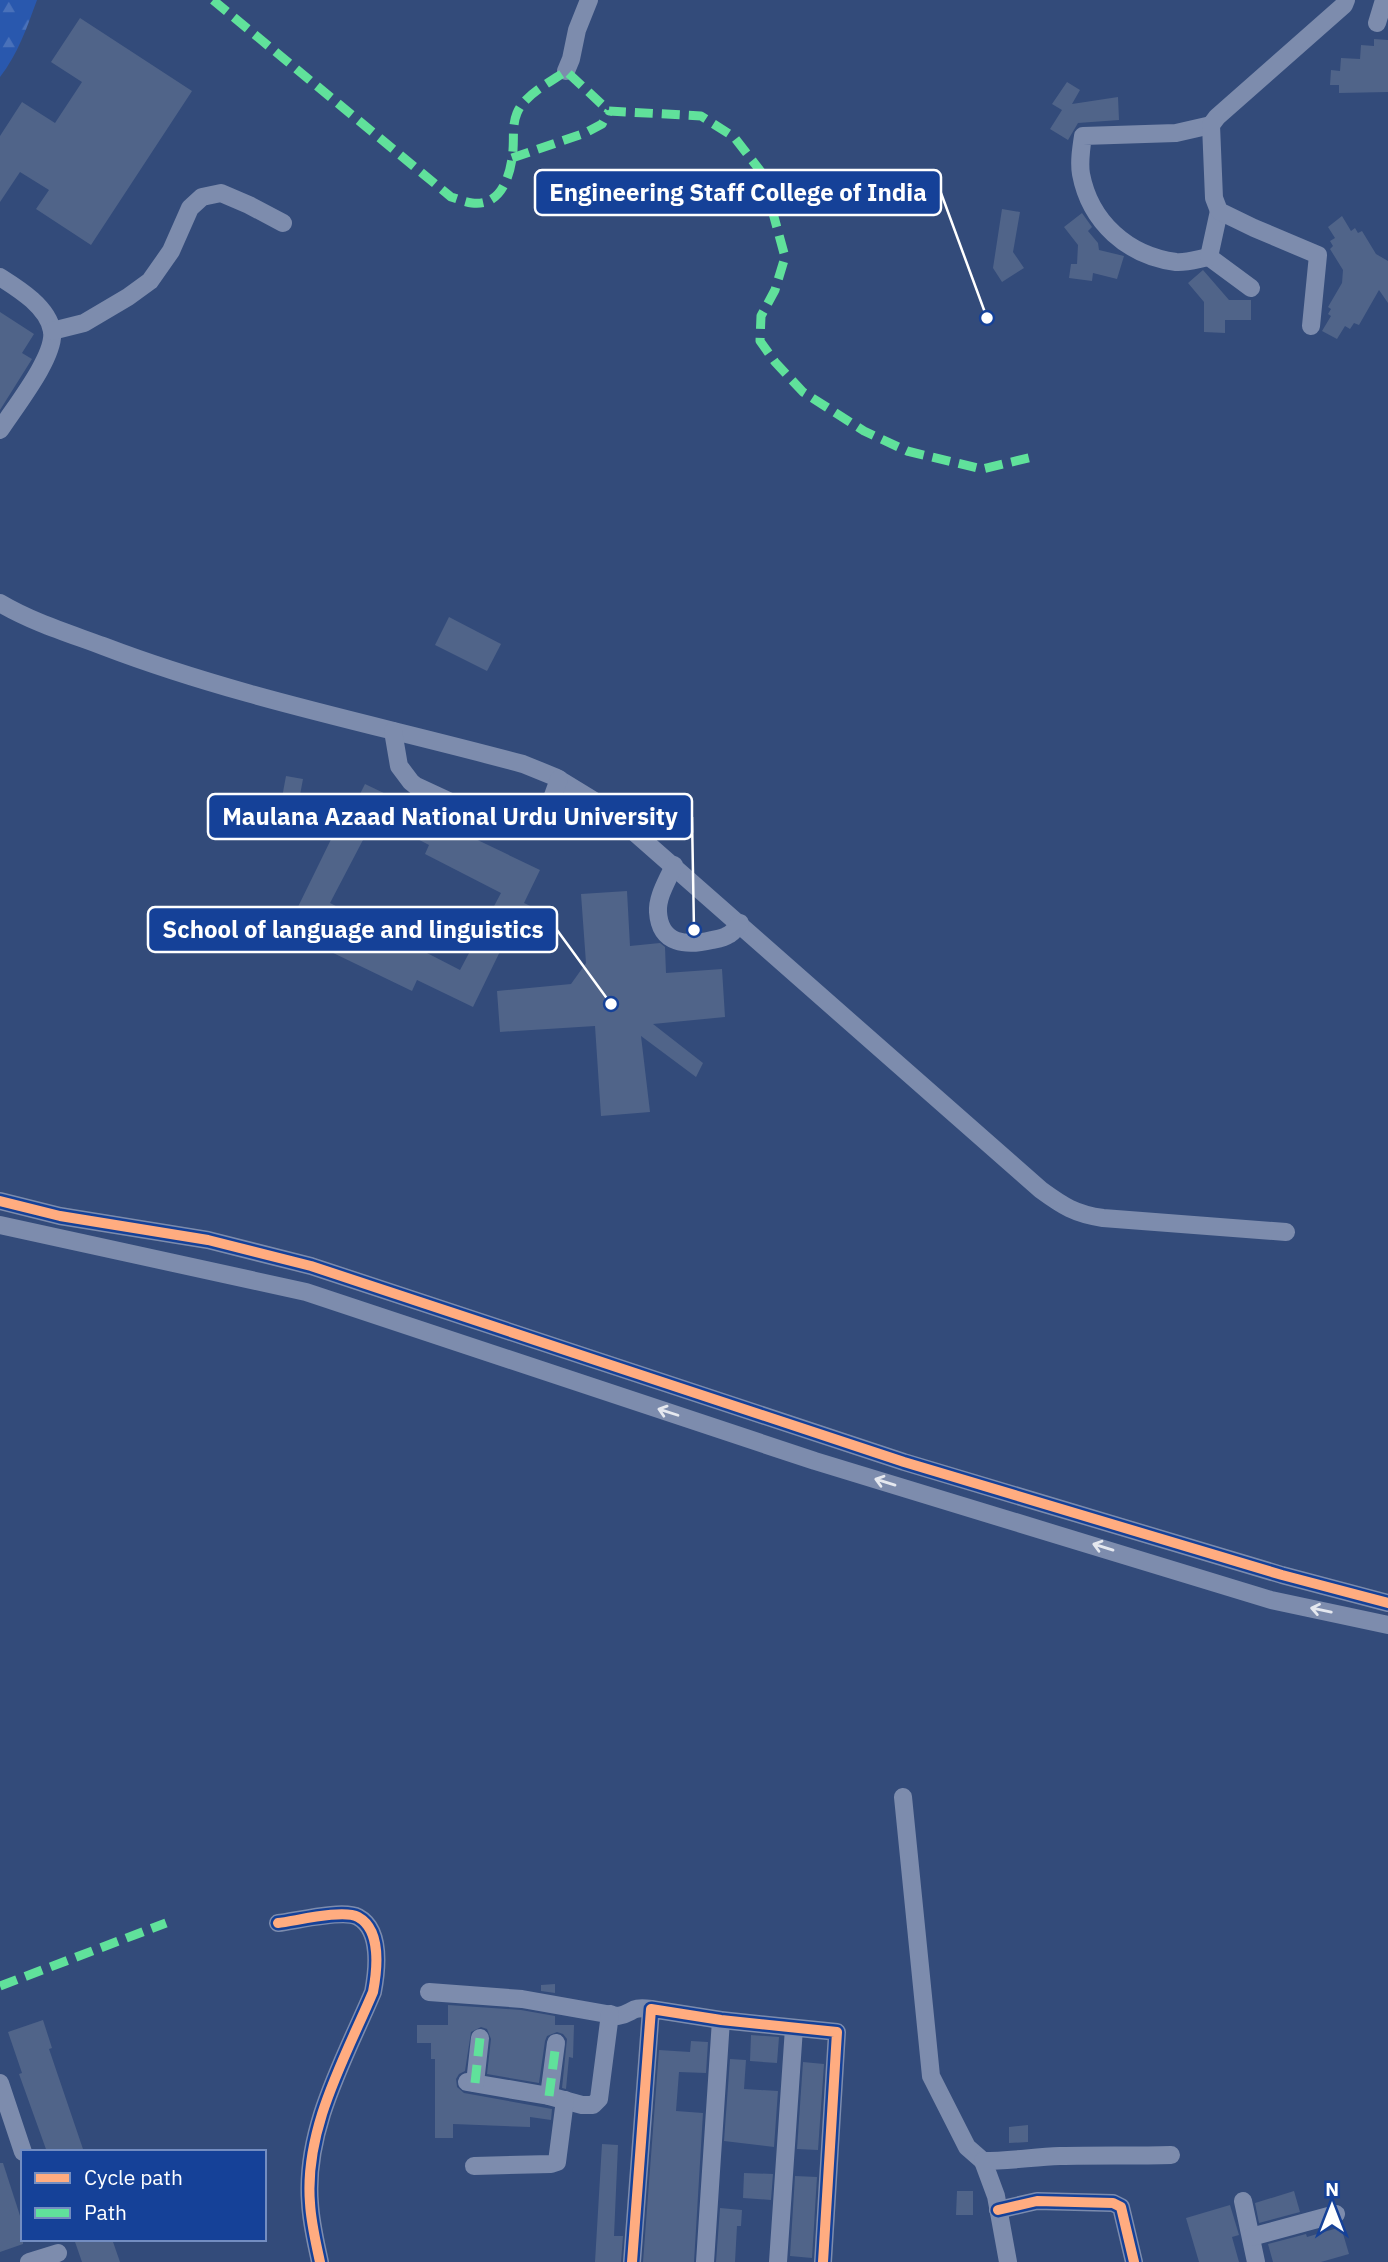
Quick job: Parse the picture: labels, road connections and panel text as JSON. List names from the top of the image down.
{
  "places": ["Engineering Staff College of India", "Maulana Azaad National Urdu University", "School of language and linguistics"],
  "legend": ["Cycle path", "Path"],
  "north": "top"
}
